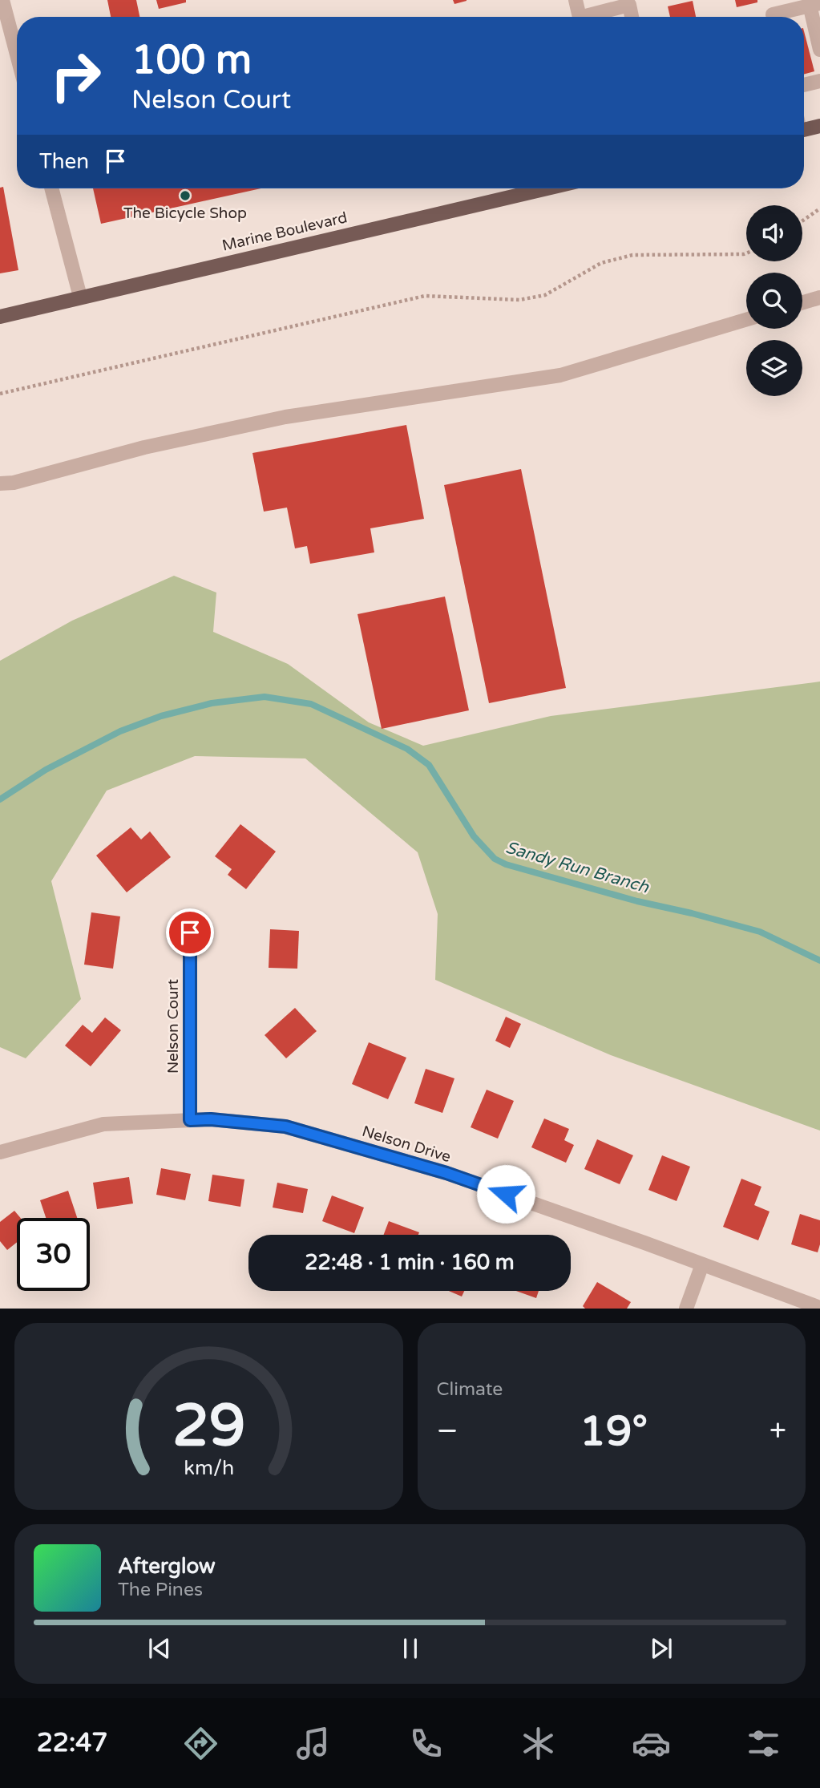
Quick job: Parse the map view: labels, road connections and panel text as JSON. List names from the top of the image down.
{
  "streets": {
    "main road": ["Marine Boulevard"],
    "street": ["Nelson Court", "Nelson Drive"]
  },
  "crossings": [
    ["Nelson Court", "Nelson Drive"]
  ],
  "water": ["Sandy Run Branch"],
  "places": ["The Bicycle Shop"],
  "page": {
    "turn": ["100 m", "Nelson Court"],
    "then": "Then",
    "limit": "30",
    "trip": "22:48 · 1 min · 160 m",
    "tile": "Climate",
    "heat": ["−", "19°", "+"],
    "song": ["Afterglow", "The Pines"],
    "tabs": "22:47",
    "gauge": ["29", "km/h"]
  }
}
